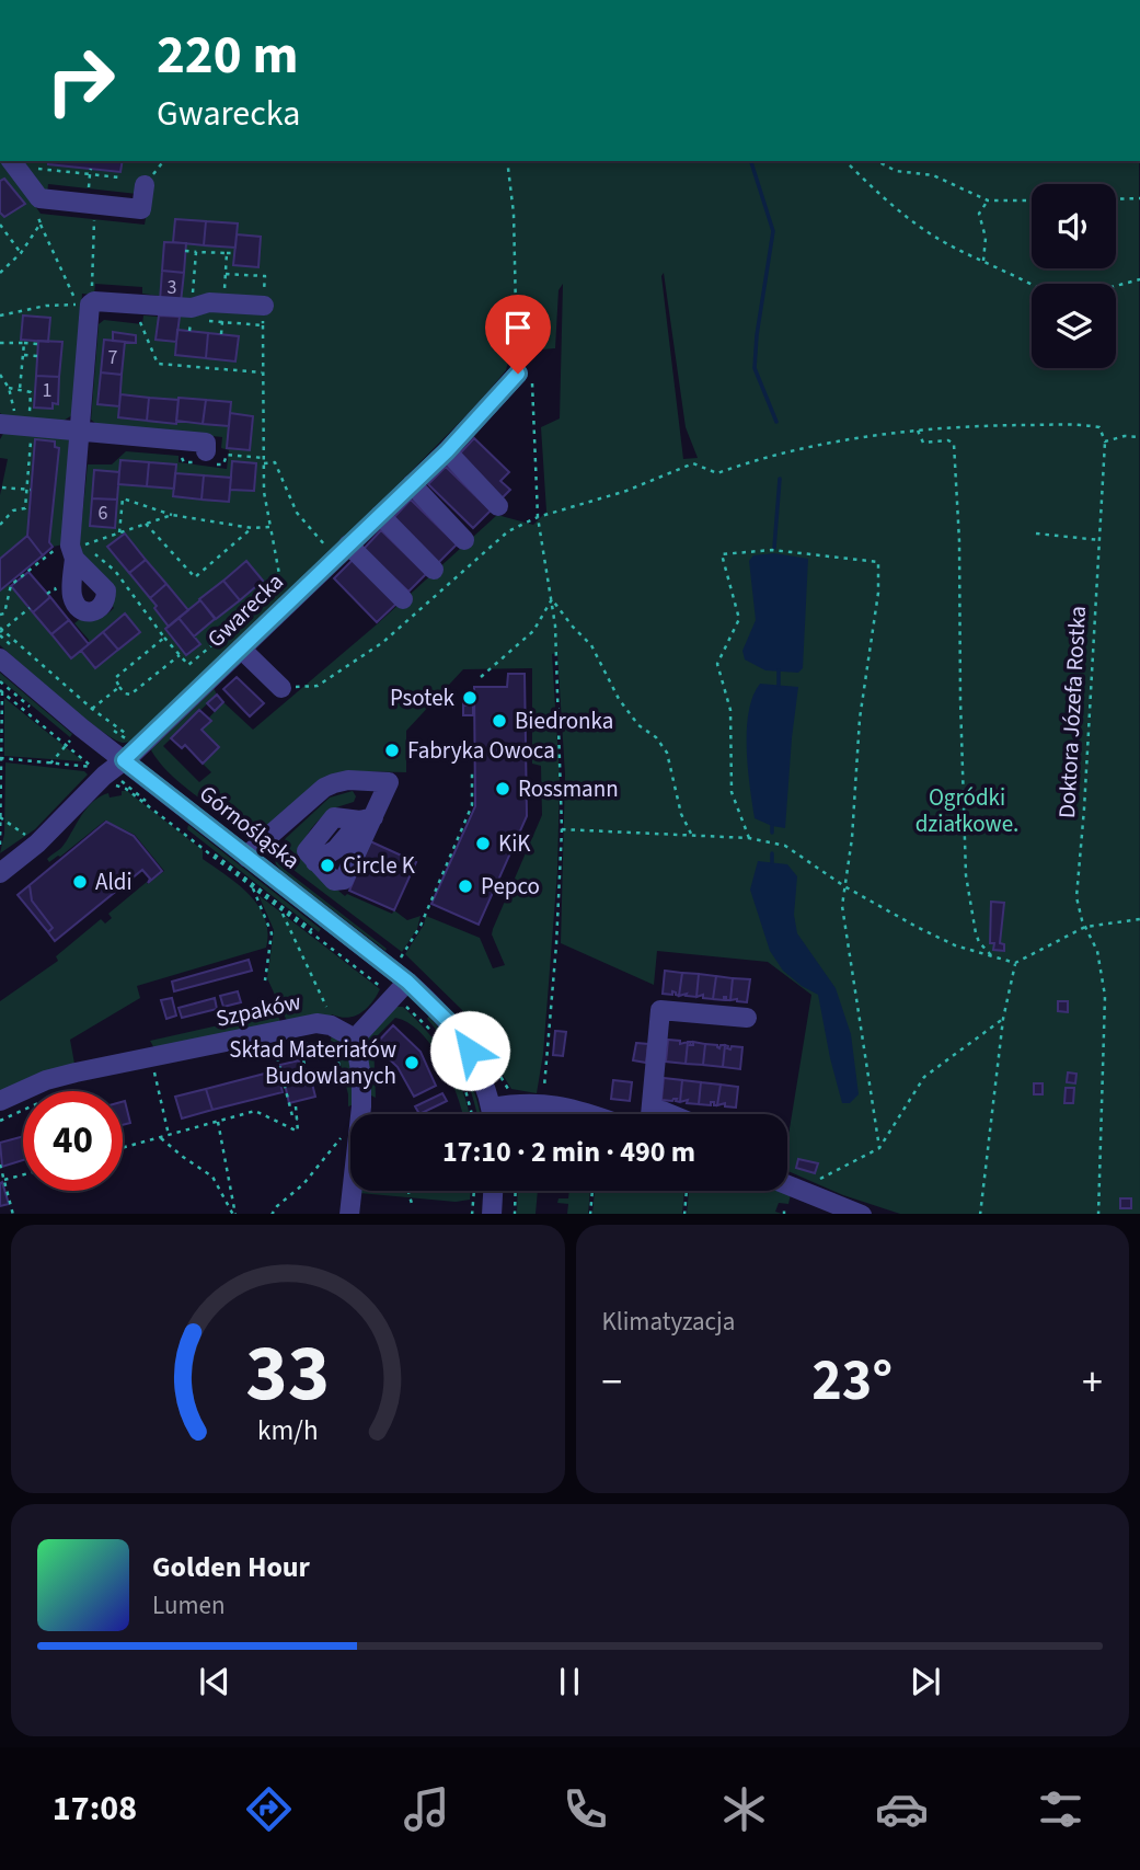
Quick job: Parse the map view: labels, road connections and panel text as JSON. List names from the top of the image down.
{
  "streets": {
    "street": ["Gwarecka", "Górnośląska", "Szpaków"],
    "path": ["Doktora Józefa Rostka"]
  },
  "crossings": [
    ["Gwarecka", "Górnośląska"]
  ],
  "parks": ["Ogródki działkowe."],
  "places": [
    "Psotek",
    "Biedronka",
    "Fabryka Owoca",
    "Rossmann",
    "KiK",
    "Circle K",
    "Aldi",
    "Pepco",
    "Skład Materiałów Budowlanych"
  ],
  "house_numbers": [
    "3",
    "7",
    "1",
    "6"
  ],
  "page": {
    "turn": ["220 m", "Gwarecka"],
    "limit": "40",
    "trip": "17:10 · 2 min · 490 m",
    "tile": "Klimatyzacja",
    "heat": ["−", "23°", "+"],
    "song": ["Golden Hour", "Lumen"],
    "tabs": "17:08",
    "gauge": ["33", "km/h"]
  }
}
